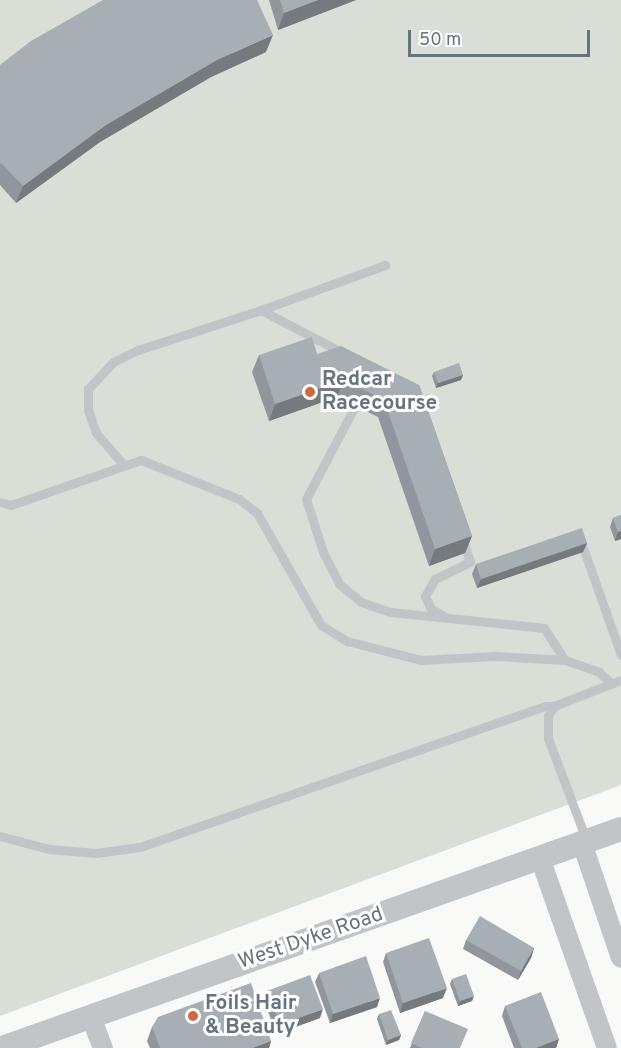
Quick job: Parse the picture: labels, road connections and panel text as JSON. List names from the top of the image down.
{
  "streets": {
    "street": ["West Dyke Road"]
  },
  "places": ["Redcar Racecourse", "Foils Hair & Beauty"],
  "scale_bar": "50 m"
}
